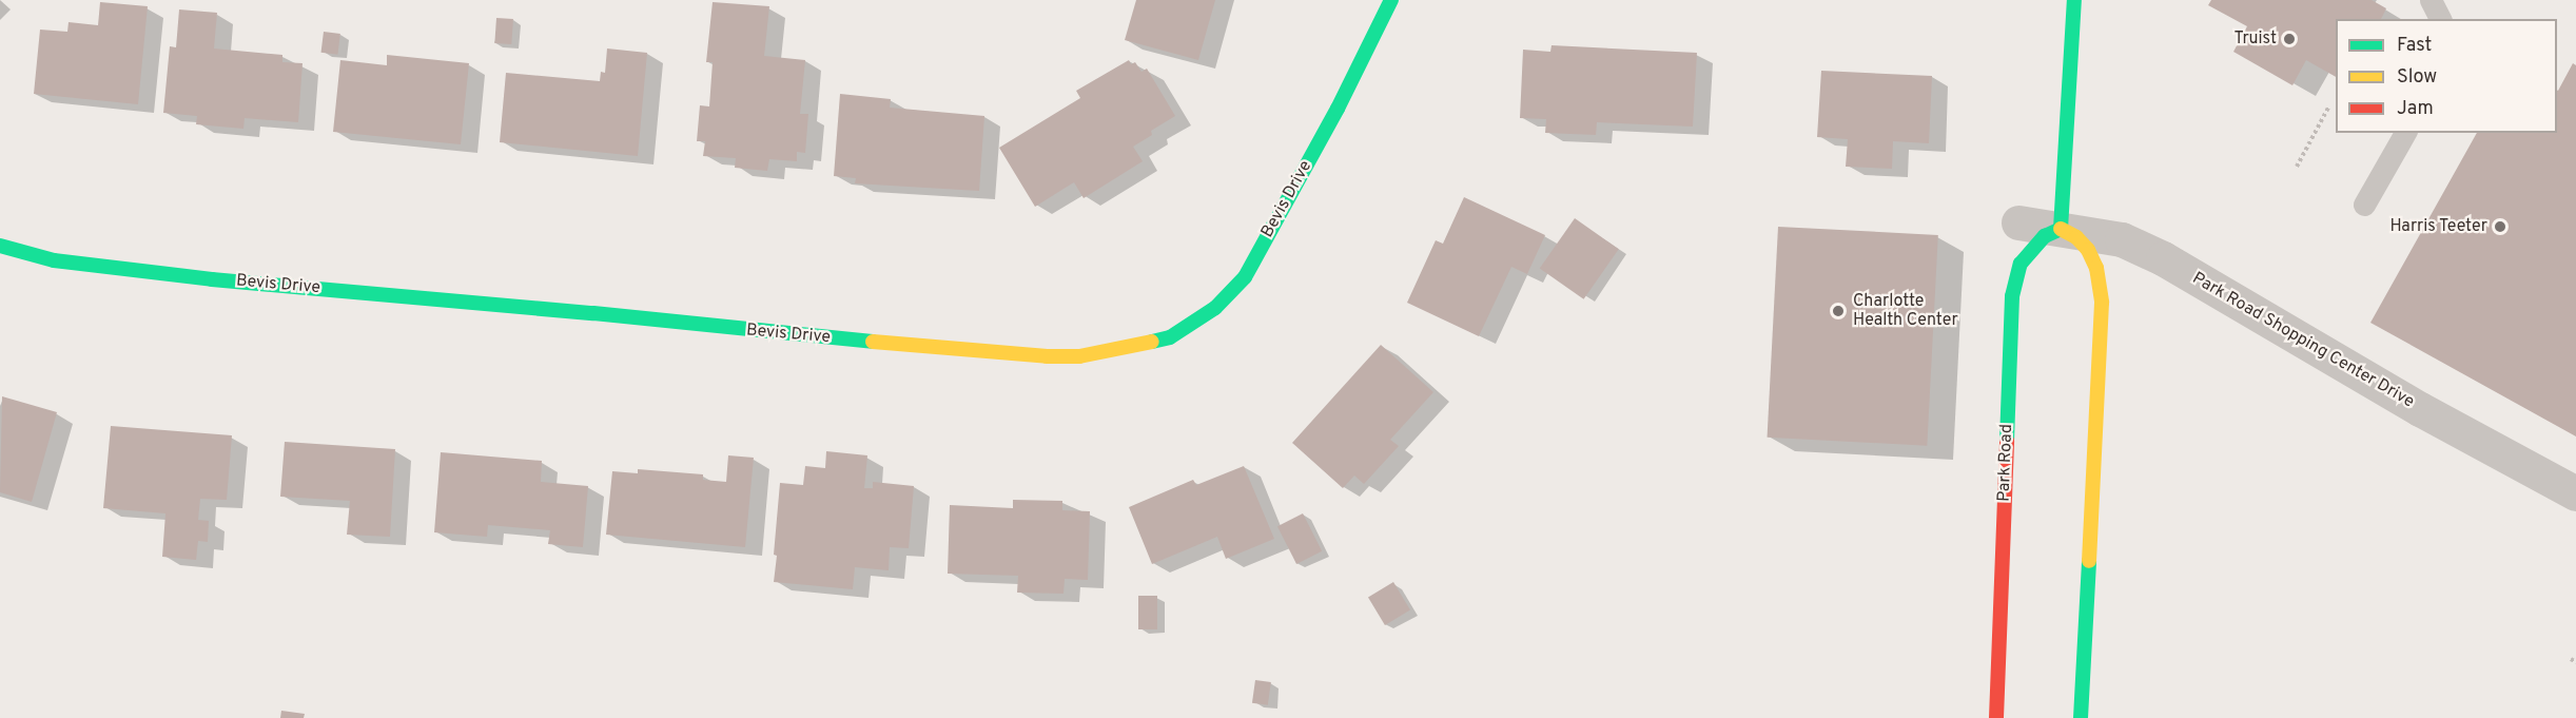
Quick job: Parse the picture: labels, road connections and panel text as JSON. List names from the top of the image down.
{
  "streets": {
    "street": ["Bevis Drive", "Park Road Shopping Center Drive", "Park Road"]
  },
  "crossings": [
    ["Park Road Shopping Center Drive", "Park Road"]
  ],
  "places": ["Truist", "Harris Teeter", "Charlotte Health Center"],
  "legend": ["Fast", "Slow", "Jam"]
}
